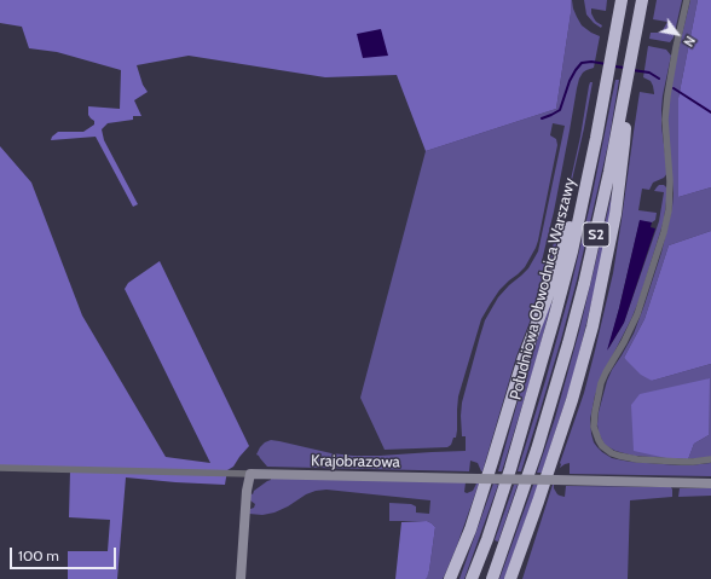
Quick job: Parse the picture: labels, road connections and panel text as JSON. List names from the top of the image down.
{
  "streets": {
    "highway": ["S2", "Południowa Obwodnica Warszawy"],
    "street": ["Krajobrazowa"]
  },
  "scale_bar": "100 m",
  "north": "bottom right"
}
